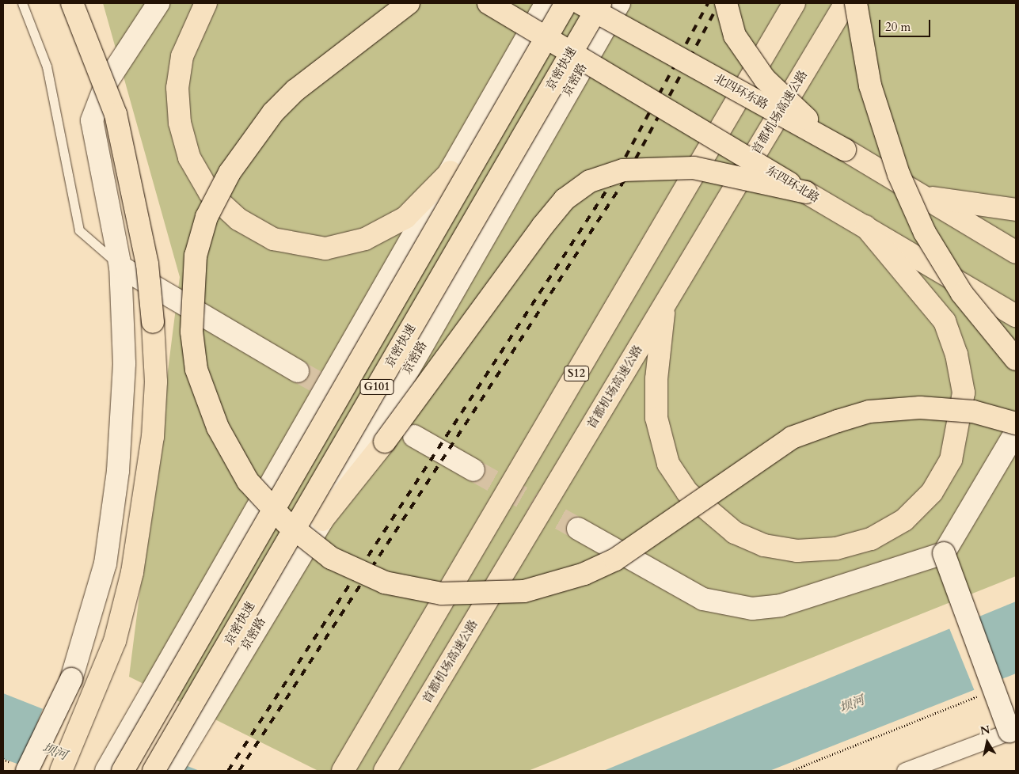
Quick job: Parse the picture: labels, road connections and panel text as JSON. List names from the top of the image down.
{
  "streets": {
    "highway": [
      "京密快速",
      "北四环东路",
      "首都机场高速公路",
      "东四环北路",
      "S12",
      "G101"
    ],
    "street": ["京密路"]
  },
  "water": ["坝河"],
  "scale_bar": "20 m",
  "north": "top"
}
